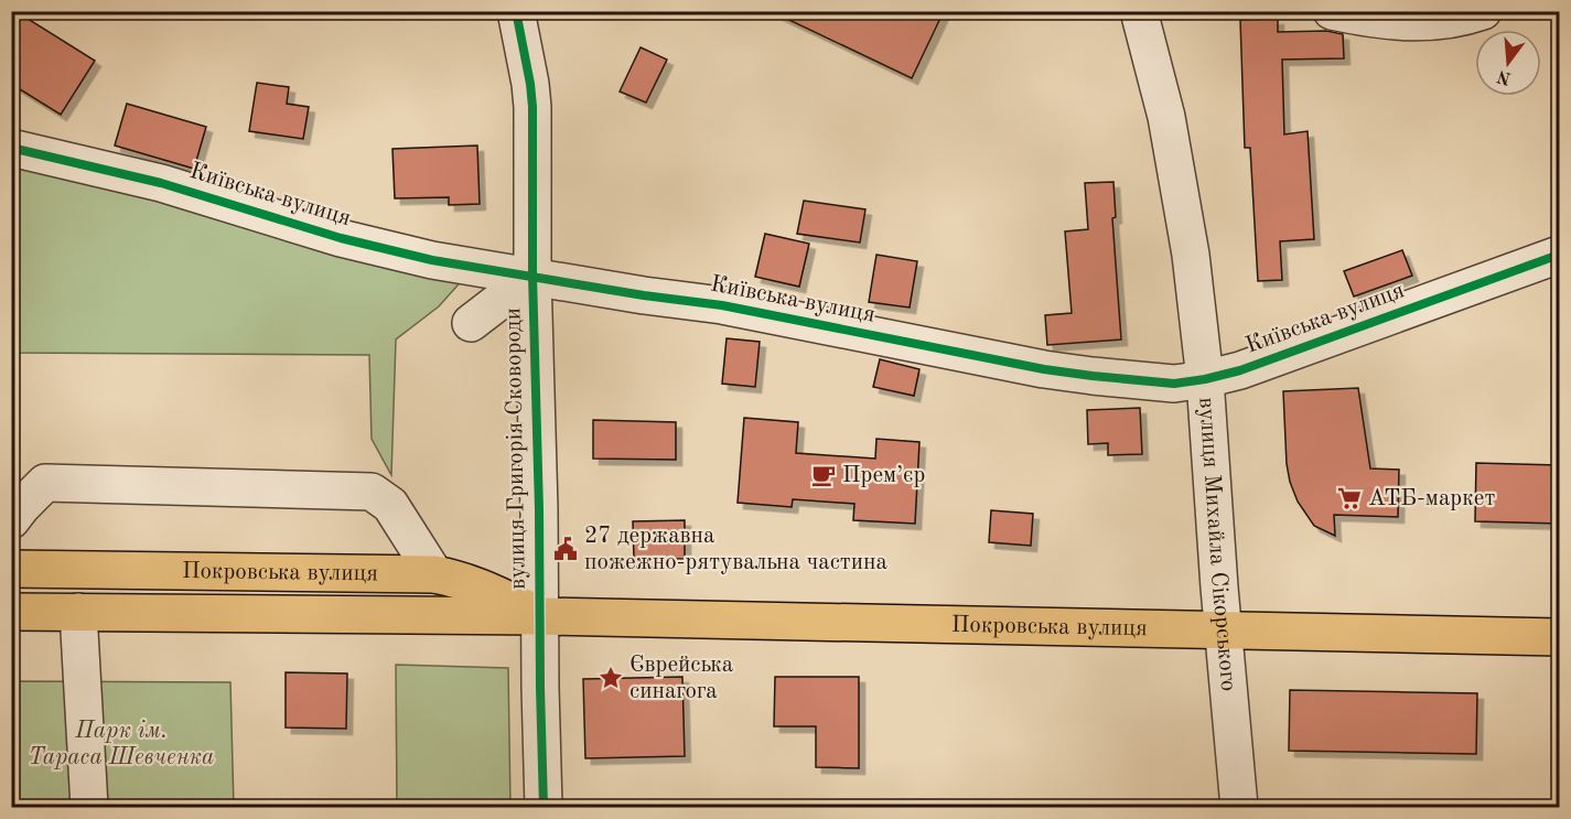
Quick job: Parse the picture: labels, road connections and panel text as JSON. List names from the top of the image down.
{
  "streets": {
    "main road": ["Покровська вулиця"],
    "street": ["Київська вулиця", "вулиця Григорія Сковороди", "вулиця Михайла Сікорського"]
  },
  "crossings": [
    ["Київська вулиця", "вулиця Григорія Сковороди"],
    ["Київська вулиця", "вулиця Михайла Сікорського"],
    ["вулиця Григорія Сковороди", "Покровська вулиця"],
    ["вулиця Михайла Сікорського", "Покровська вулиця"]
  ],
  "parks": ["Парк ім. Тараса Шевченка"],
  "places": {
    "cafe": ["Прем’єр"],
    "supermarket": ["АТБ-маркет"],
    "public building": ["27 державна пожежно-рятувальна частина"],
    "place": ["Єврейська синагога"]
  },
  "north": "bottom"
}
